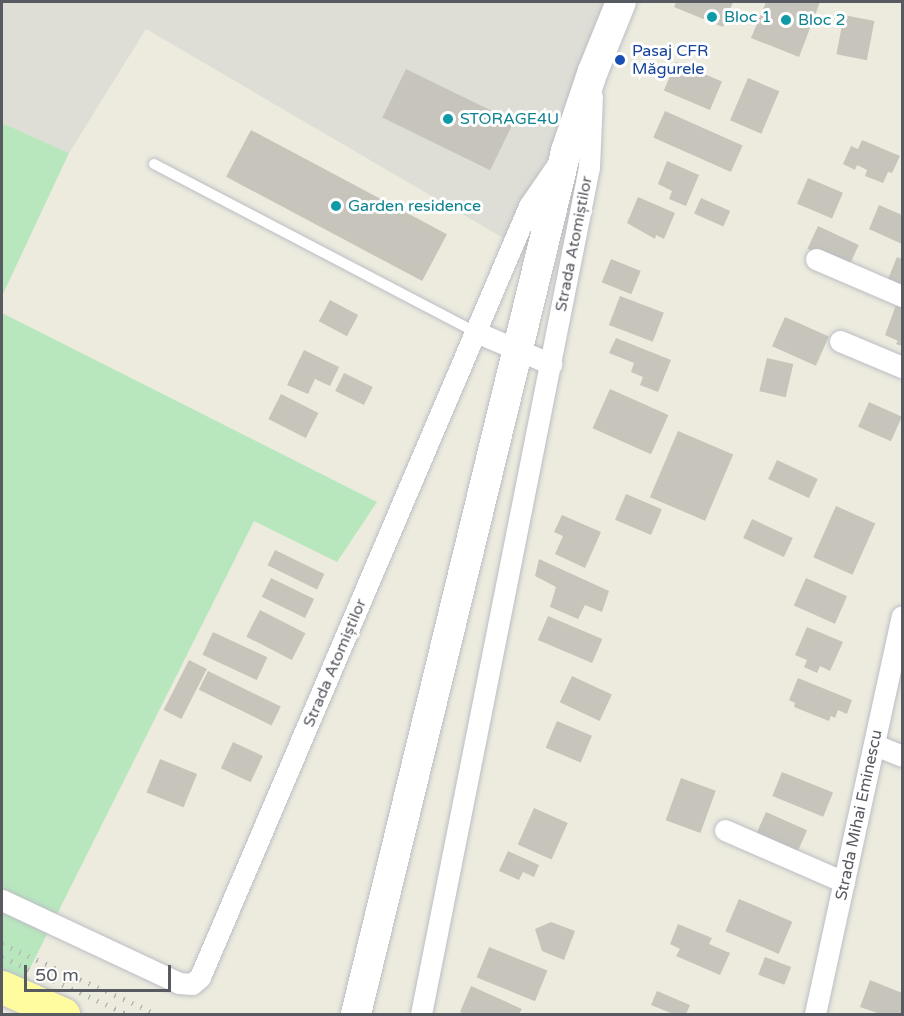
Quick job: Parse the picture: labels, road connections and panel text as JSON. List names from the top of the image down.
{
  "streets": {
    "main road": ["Strada Atomiștilor"],
    "street": ["Strada Mihai Eminescu"]
  },
  "places": [
    "Bloc 1",
    "Bloc 2",
    "Pasaj CFR Măgurele",
    "STORAGE4U",
    "Garden residence"
  ],
  "scale_bar": "50 m"
}
